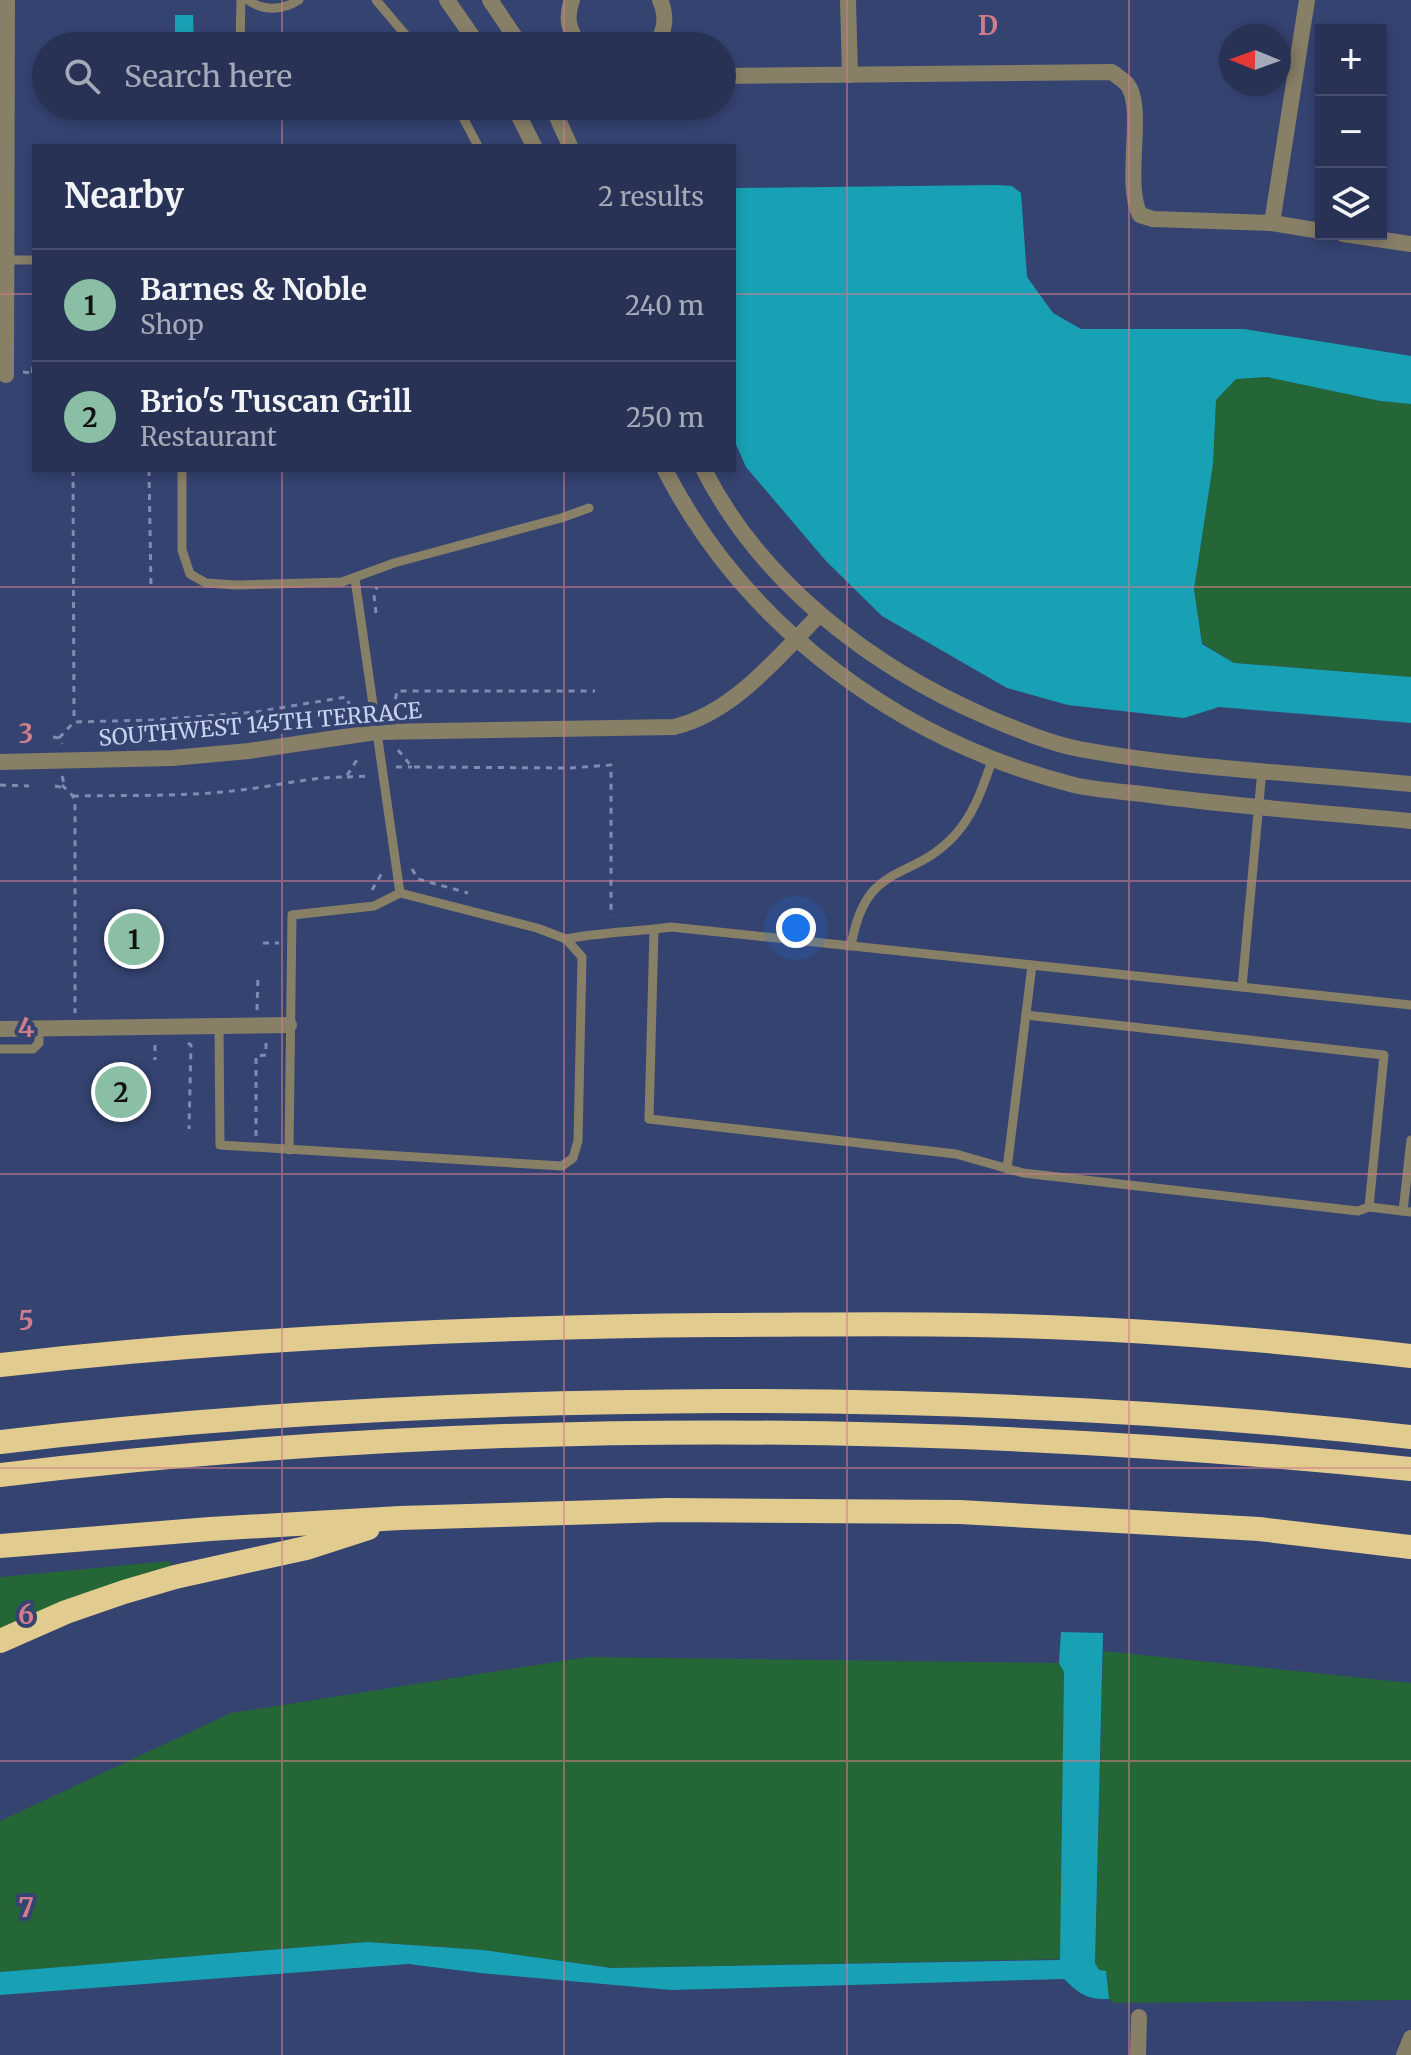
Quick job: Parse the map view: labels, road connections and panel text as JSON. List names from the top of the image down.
{
  "streets": {
    "street": ["SOUTHWEST 145TH TERRACE"]
  },
  "north": "left",
  "page": {
    "map_buttons": ["+", "−"],
    "search": "Search here",
    "heading": ["Nearby", "2 results"],
    "list": [
      {
        "mark": "1",
        "name": "Barnes & Noble",
        "note": "Shop",
        "value": "240 m"
      },
      {
        "mark": "2",
        "name": "Brio's Tuscan Grill",
        "note": "Restaurant",
        "value": "250 m"
      }
    ],
    "pins": ["1", "2"]
  },
  "grid": {
    "columns": ["D"],
    "rows": [
      "3",
      "4",
      "5",
      "6",
      "7"
    ]
  }
}
